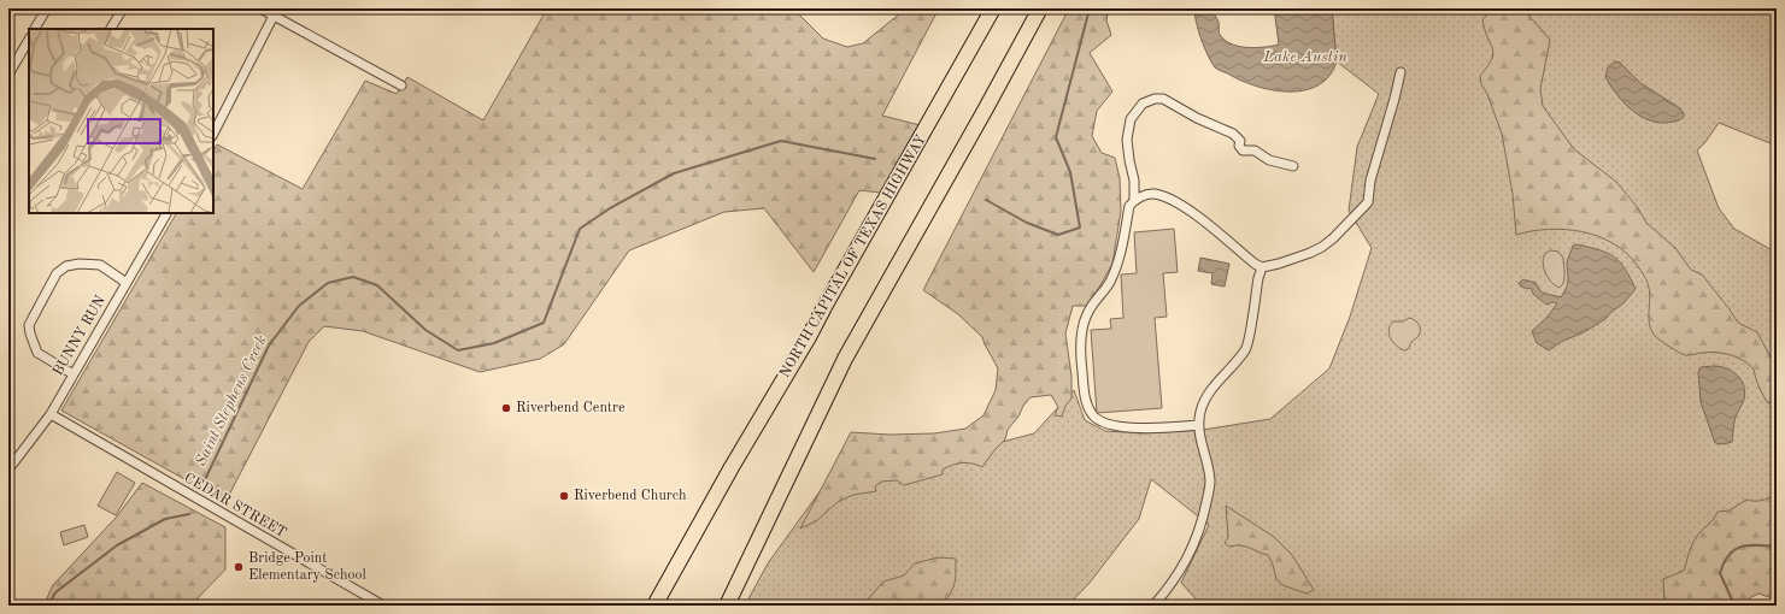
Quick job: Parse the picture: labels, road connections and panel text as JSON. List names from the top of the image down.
{
  "streets": {
    "highway": ["NORTH CAPITAL OF TEXAS HIGHWAY"],
    "street": ["BUNNY RUN", "CEDAR STREET"]
  },
  "crossings": [
    ["BUNNY RUN", "CEDAR STREET"]
  ],
  "water": ["Lake Austin", "Saint Stephens Creek"],
  "places": ["Riverbend Centre", "Riverbend Church", "Bridge Point Elementary School"]
}
